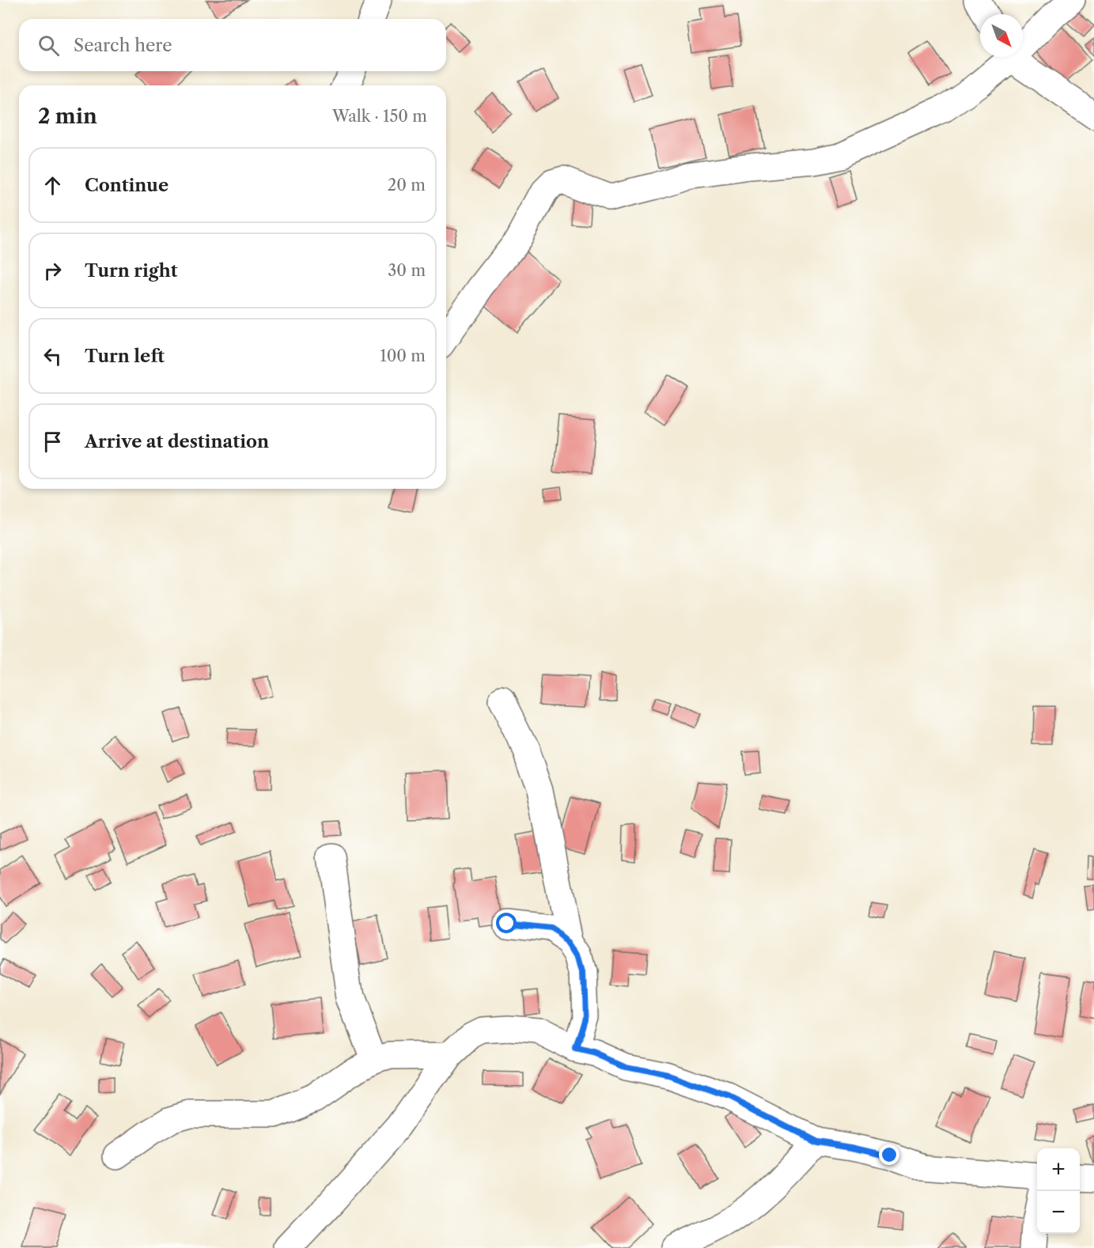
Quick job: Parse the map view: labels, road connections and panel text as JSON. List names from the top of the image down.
{
  "north": "bottom right",
  "page": {
    "search": "Search here",
    "heading": ["2 min", "Walk · 150 m"],
    "list": [
      ["Continue", "20 m"],
      ["Turn right", "30 m"],
      ["Turn left", "100 m"],
      "Arrive at destination"
    ],
    "map_buttons": ["+", "−"]
  }
}
